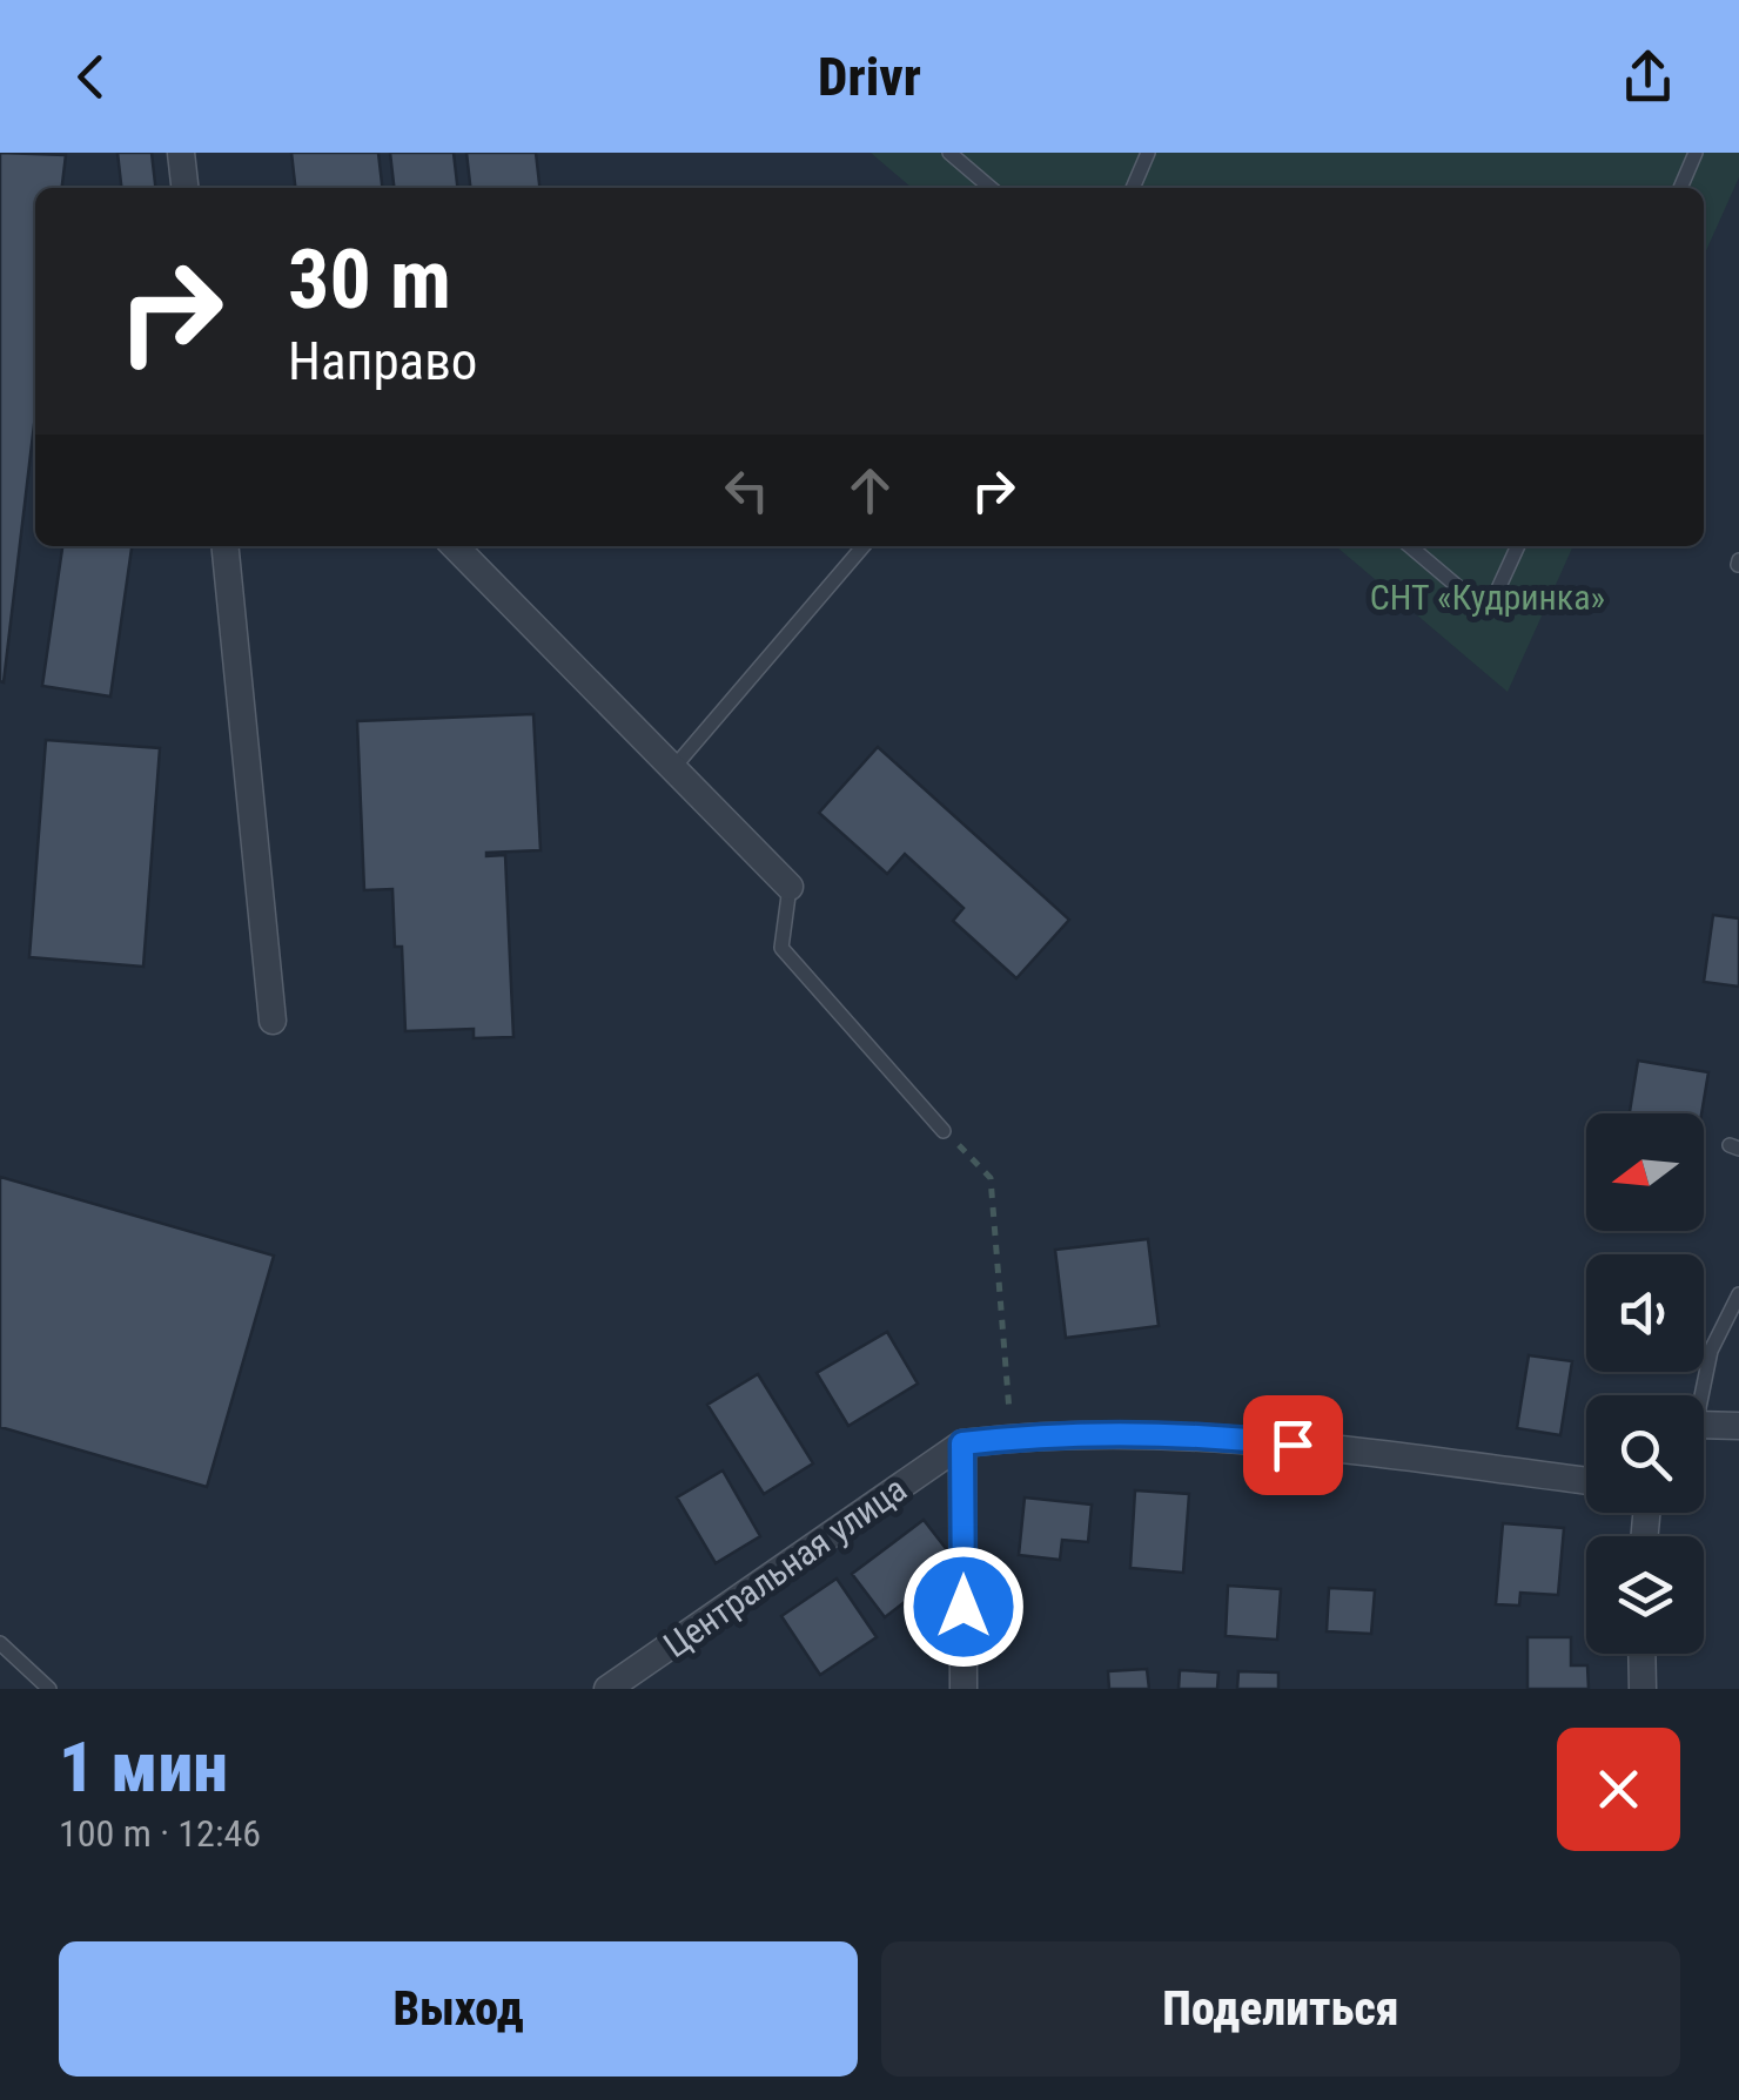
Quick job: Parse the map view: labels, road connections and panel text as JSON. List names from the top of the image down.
{
  "streets": {
    "street": ["Центральная улица"]
  },
  "parks": ["СНТ «Кудринка»"],
  "north": "left",
  "page": {
    "header": "Drivr",
    "turn": ["30 m", "Направо"],
    "heading": ["1 мин", "100 m · 12:46"],
    "buttons": ["Выход", "Поделиться"]
  }
}
